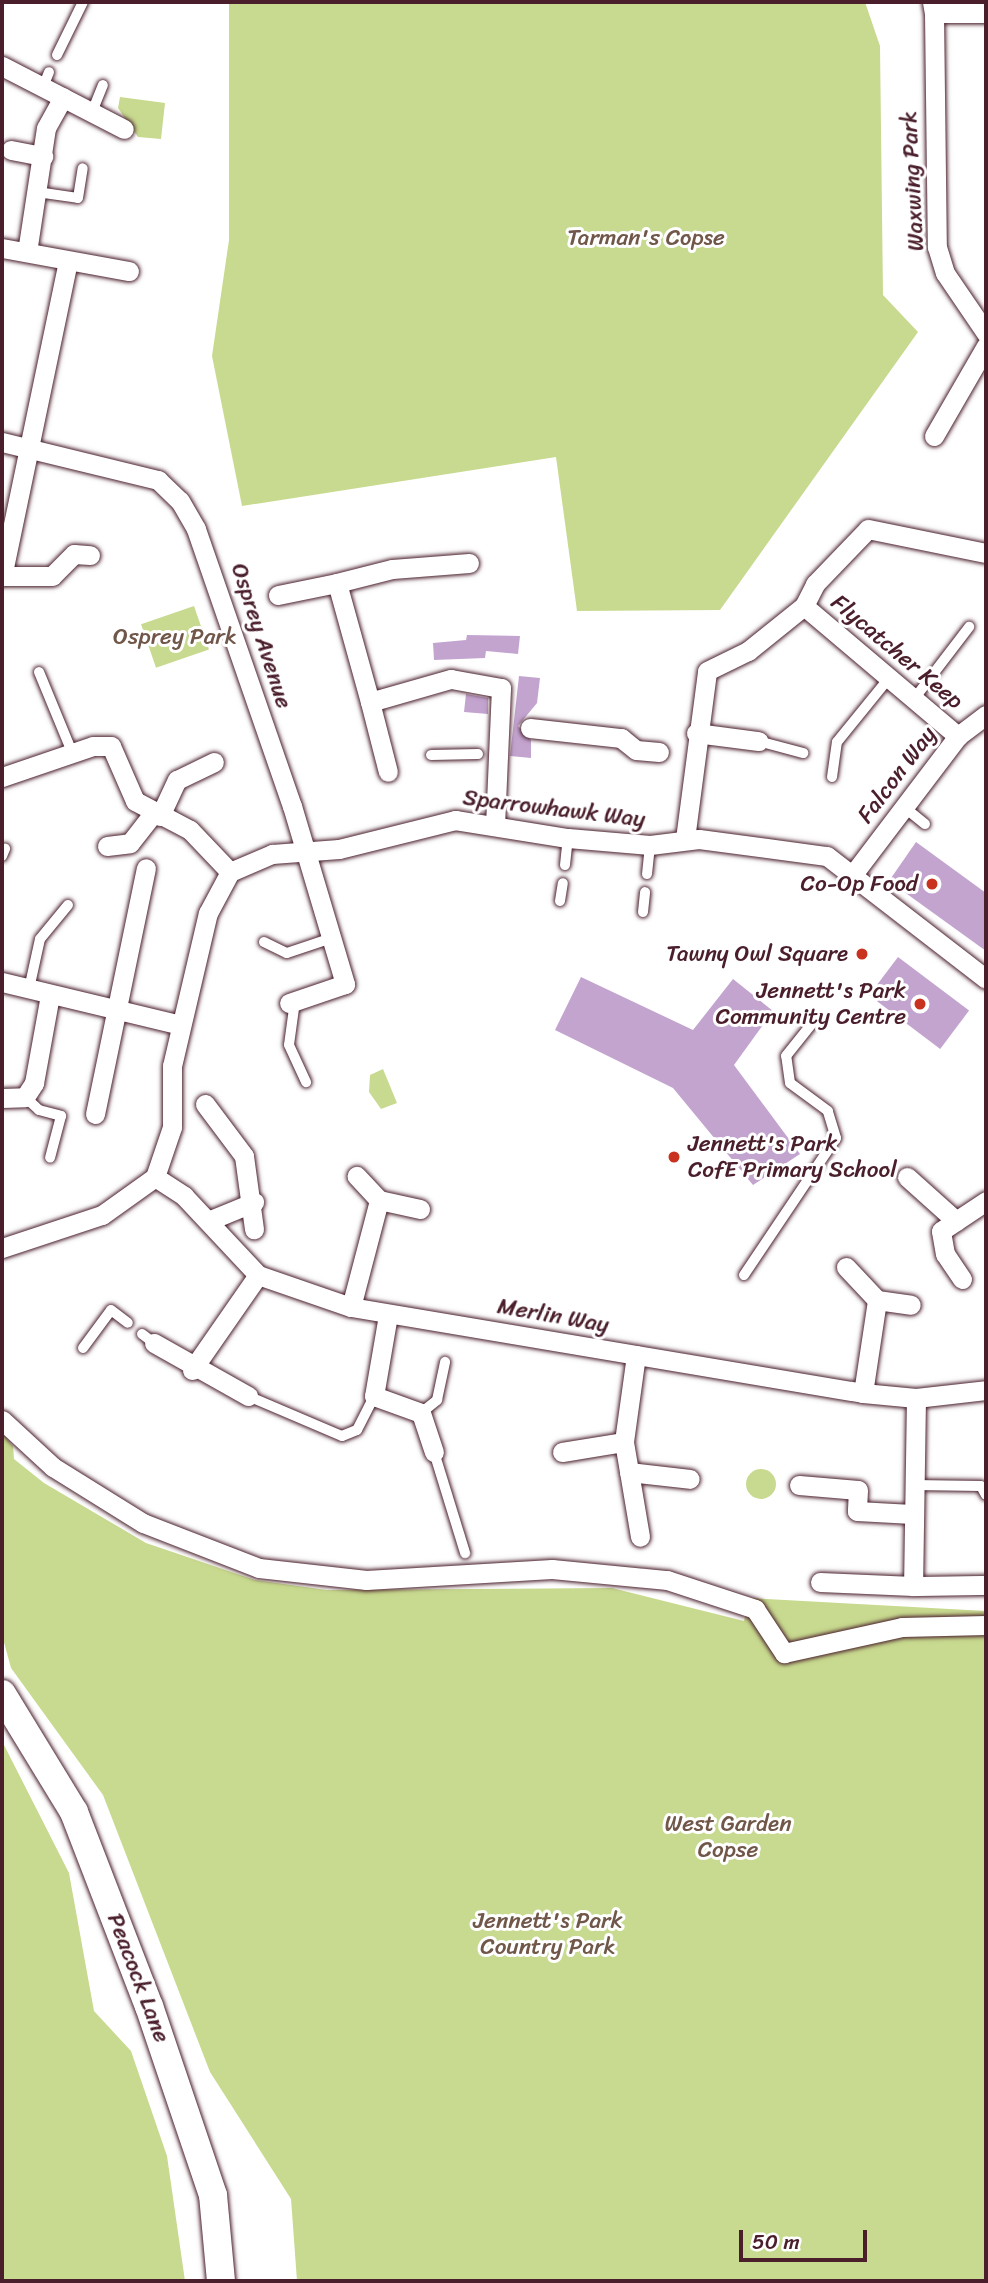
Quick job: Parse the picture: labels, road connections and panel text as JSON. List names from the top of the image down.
{
  "streets": {
    "street": [
      "Waxwing Park",
      "Osprey Avenue",
      "Flycatcher Keep",
      "Falcon Way",
      "Sparrowhawk Way",
      "Merlin Way",
      "Peacock Lane"
    ]
  },
  "crossings": [
    ["Osprey Avenue", "Sparrowhawk Way"],
    ["Flycatcher Keep", "Falcon Way"],
    ["Falcon Way", "Sparrowhawk Way"]
  ],
  "parks": [
    "Tarman's Copse",
    "Osprey Park",
    "West Garden Copse",
    "Jennett's Park Country Park"
  ],
  "places": [
    "Co-Op Food",
    "Tawny Owl Square",
    "Jennett's Park Community Centre",
    "Jennett's Park CofE Primary School"
  ],
  "scale_bar": "50 m"
}
